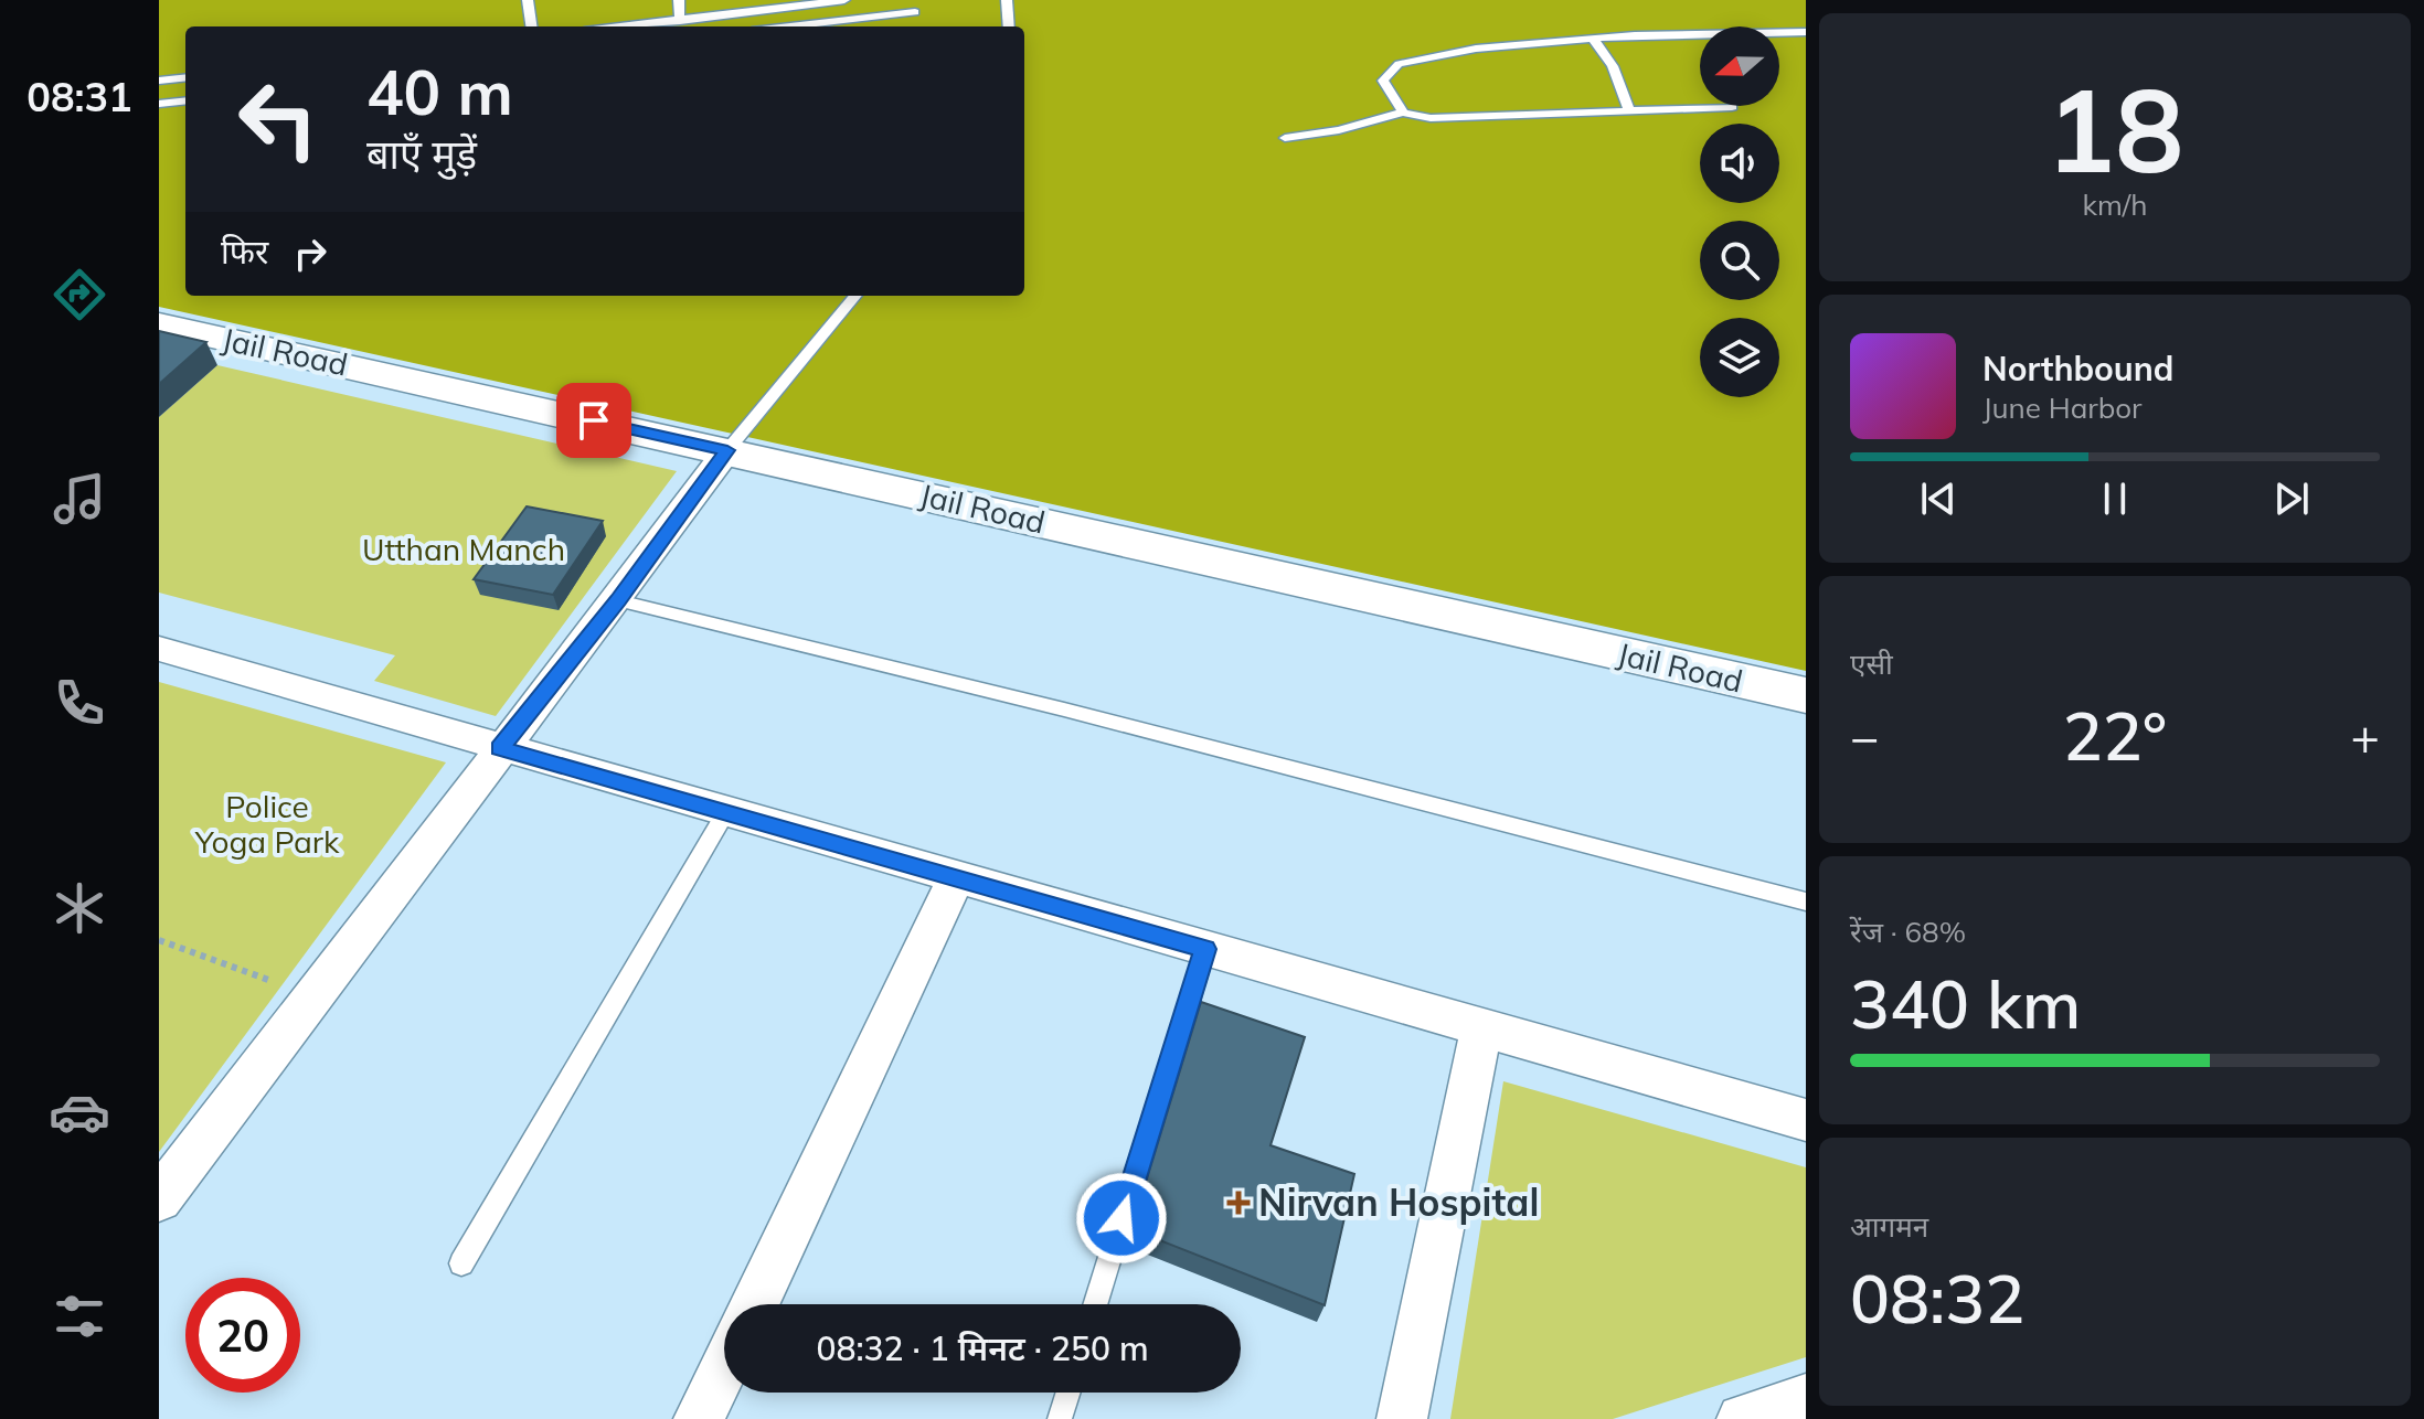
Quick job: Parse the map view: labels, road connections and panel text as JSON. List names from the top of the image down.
{
  "streets": {
    "street": ["Jail Road"]
  },
  "parks": ["Utthan Manch", "Police Yoga Park"],
  "places": {
    "health": ["Nirvan Hospital"]
  },
  "north": "left",
  "page": {
    "tabs": "08:31",
    "tile": [
      ["18", "km/h"],
      "एसी",
      ["रेंज · 68%", "340 km"],
      ["आगमन", "08:32"]
    ],
    "turn": ["40 m", "बाएँ मुड़ें"],
    "then": "फिर",
    "song": ["Northbound", "June Harbor"],
    "heat": ["−", "22°", "+"],
    "limit": "20",
    "trip": "08:32 · 1 मिनट · 250 m"
  }
}
